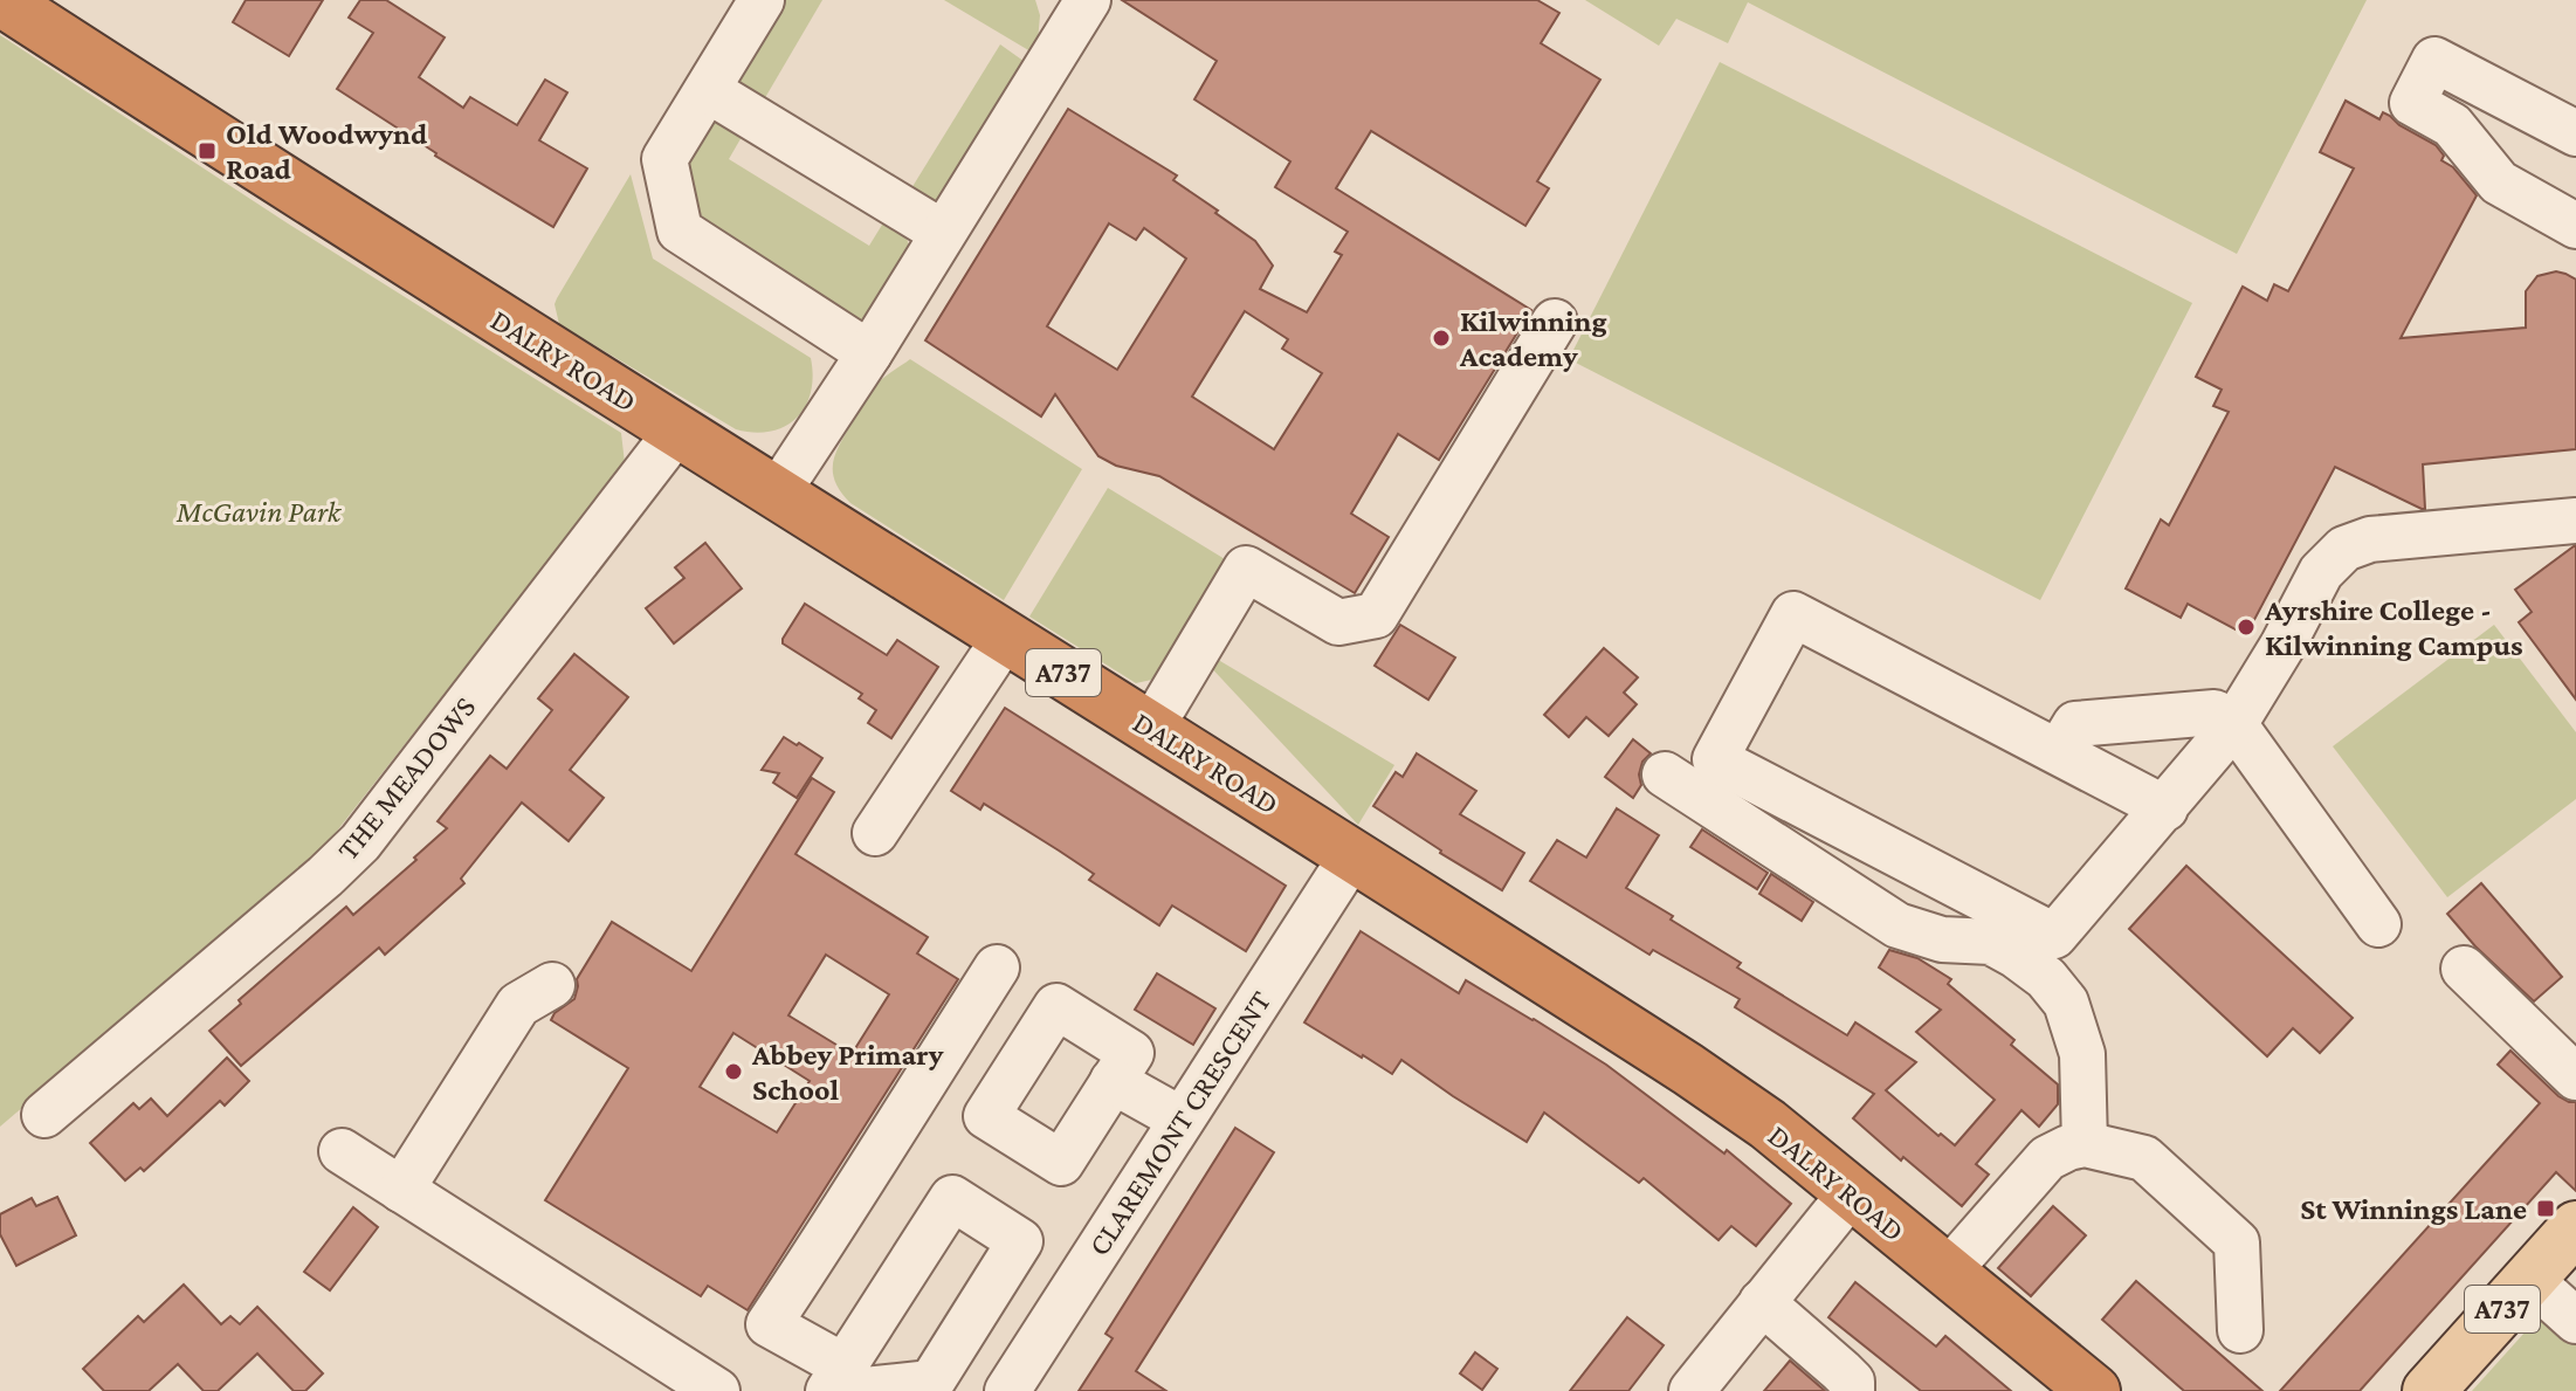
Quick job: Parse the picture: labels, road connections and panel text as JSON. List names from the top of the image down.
{
  "streets": {
    "highway": ["DALRY ROAD", "A737"],
    "street": ["THE MEADOWS", "CLAREMONT CRESCENT"]
  },
  "crossings": [
    ["DALRY ROAD", "THE MEADOWS"],
    ["DALRY ROAD", "CLAREMONT CRESCENT"]
  ],
  "parks": ["McGavin Park"],
  "places": {
    "transit": ["Old Woodwynd Road", "St Winnings Lane"],
    "other": ["Kilwinning Academy", "Ayrshire College - Kilwinning Campus", "Abbey Primary School"]
  }
}
